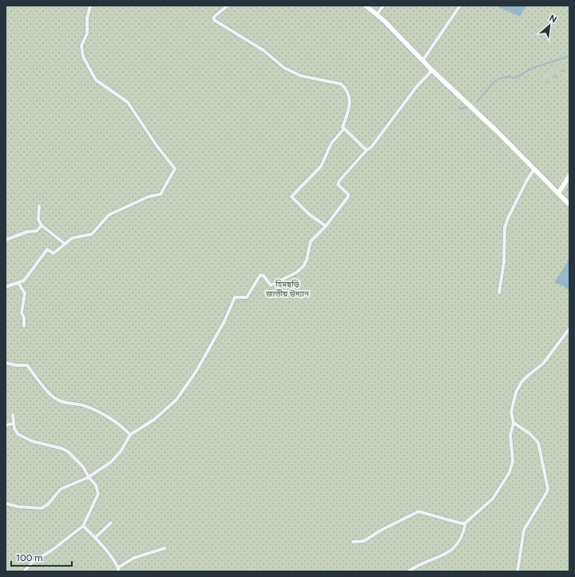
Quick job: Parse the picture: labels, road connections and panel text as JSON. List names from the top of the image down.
{
  "parks": ["হিমছড়ি জাতীয় উদ্যান"],
  "scale_bar": "100 m",
  "north": "top right"
}
